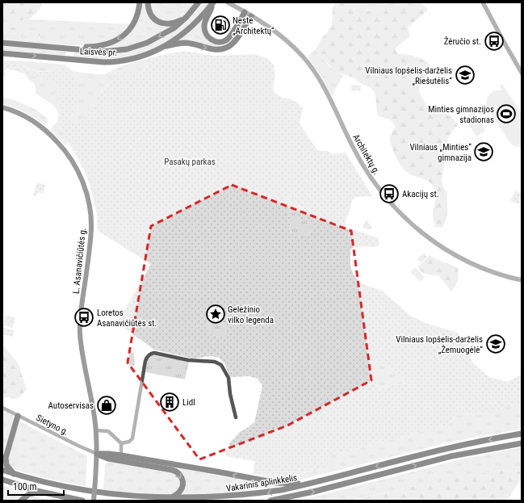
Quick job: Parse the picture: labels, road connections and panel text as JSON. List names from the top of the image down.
{
  "streets": {
    "main road": ["Laisvės pr.", "L. Asanavičiūtės g.", "Vakarinis aplinkkelis"],
    "street": ["Architektų g.", "Sietyno g."]
  },
  "crossings": [
    ["L. Asanavičiūtės g.", "Sietyno g."]
  ],
  "parks": ["Pasakų parkas"],
  "places": {
    "fuel station": ["Neste „Architektų“"],
    "bus stop": ["Žėručio st.", "Akacijų st.", "Loretos Asanavičiūtės st."],
    "school or university": ["Vilniaus lopšelis-darželis „Riešutėlis“", "Vilniaus „Minties“ gimnazija", "Vilniaus lopšelis-darželis „Žemuogėlė“"],
    "sports": ["Minties gimnazijos stadionas"],
    "place": ["Geležinio vilko legenda"],
    "building": ["Lidl"],
    "shop": ["Autoservisas"]
  },
  "scale_bar": "100 m"
}
